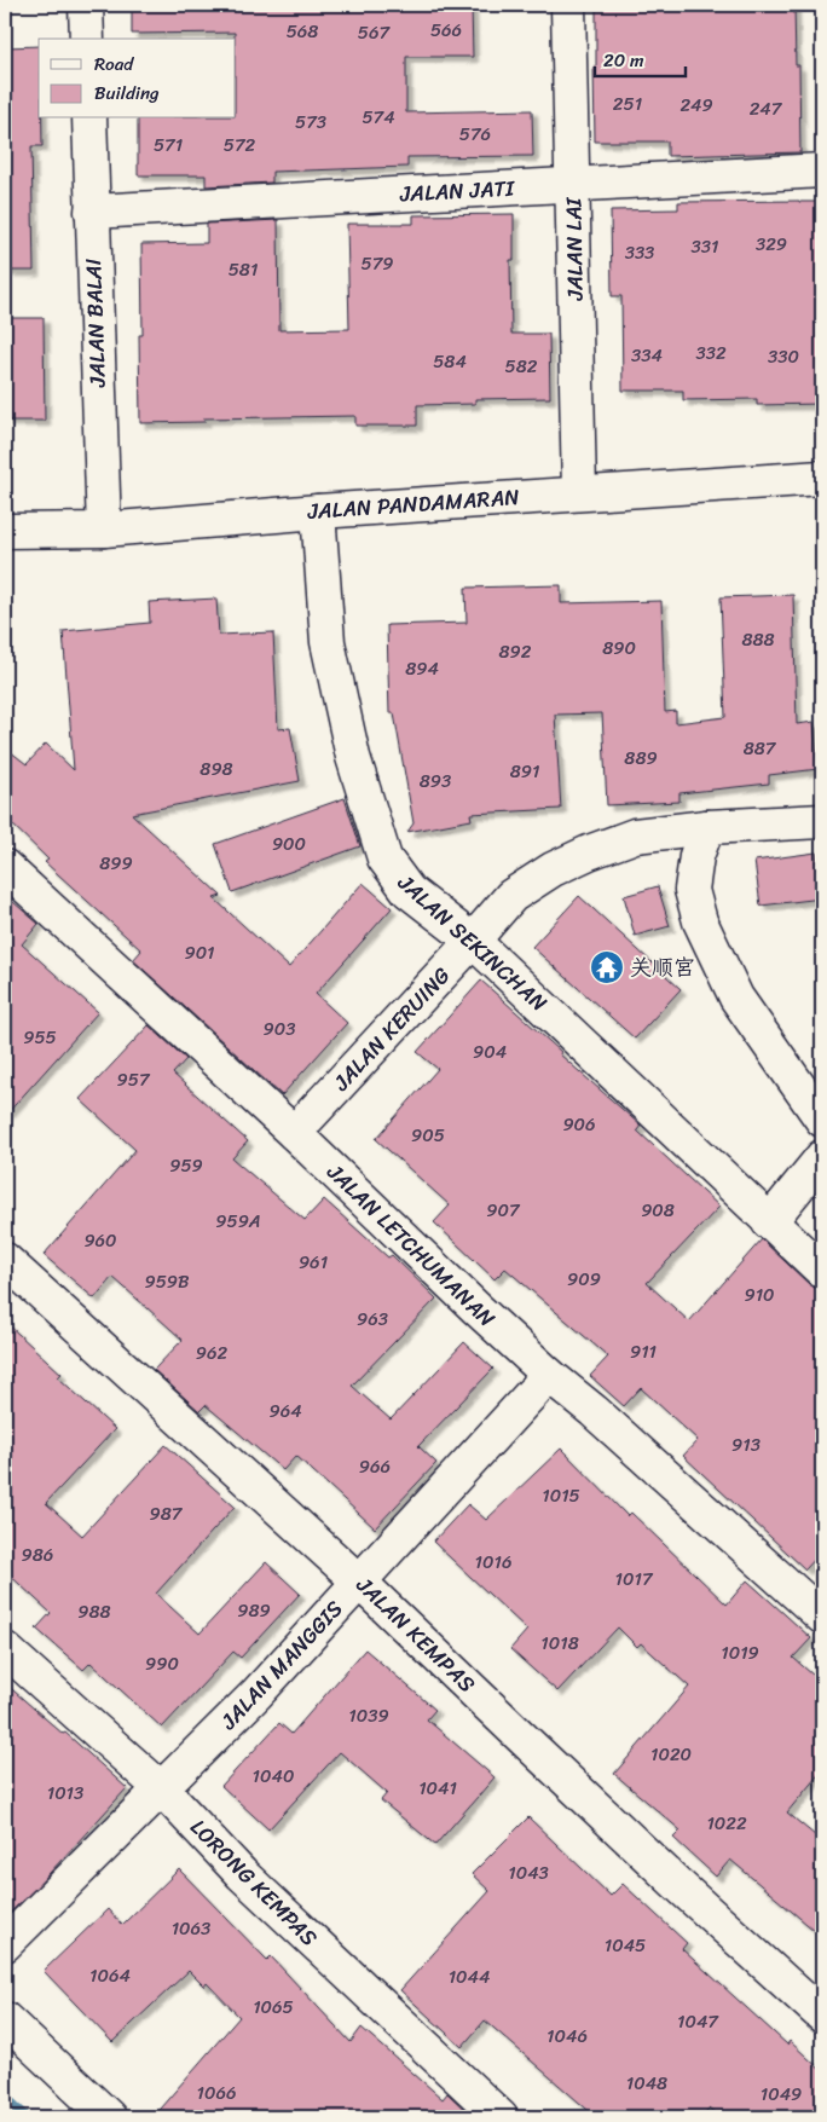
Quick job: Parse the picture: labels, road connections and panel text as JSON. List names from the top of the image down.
{
  "streets": {
    "street": [
      "JALAN JATI",
      "JALAN LAI",
      "JALAN BALAI",
      "JALAN PANDAMARAN",
      "JALAN SEKINCHAN",
      "JALAN KERUING",
      "JALAN LETCHUMANAN",
      "JALAN KEMPAS",
      "JALAN MANGGIS",
      "LORONG KEMPAS"
    ]
  },
  "crossings": [
    ["JALAN JATI", "JALAN LAI"],
    ["JALAN JATI", "JALAN BALAI"],
    ["JALAN LAI", "JALAN PANDAMARAN"],
    ["JALAN BALAI", "JALAN PANDAMARAN"],
    ["JALAN PANDAMARAN", "JALAN SEKINCHAN"],
    ["JALAN SEKINCHAN", "JALAN KERUING"],
    ["JALAN KERUING", "JALAN LETCHUMANAN"],
    ["JALAN LETCHUMANAN", "JALAN MANGGIS"],
    ["JALAN KEMPAS", "JALAN MANGGIS"],
    ["JALAN MANGGIS", "LORONG KEMPAS"]
  ],
  "places": {
    "temple": ["关顺宫"]
  },
  "house_numbers": [
    "566",
    "568",
    "567",
    "251",
    "249",
    "247",
    "574",
    "573",
    "576",
    "571",
    "572",
    "329",
    "331",
    "333",
    "579",
    "581",
    "332",
    "334",
    "330",
    "584",
    "582",
    "888",
    "890",
    "892",
    "894",
    "887",
    "889",
    "898",
    "891",
    "893",
    "900",
    "899",
    "901",
    "903",
    "955",
    "904",
    "957",
    "906",
    "905",
    "959",
    "907",
    "908",
    "959A",
    "960",
    "961",
    "909",
    "959B",
    "910",
    "963",
    "911",
    "962",
    "964",
    "913",
    "966",
    "1015",
    "987",
    "986",
    "1016",
    "1017",
    "989",
    "988",
    "1018",
    "1019",
    "990",
    "1039",
    "1020",
    "1040",
    "1041",
    "1013",
    "1022",
    "1043",
    "1063",
    "1045",
    "1064",
    "1044",
    "1065",
    "1047",
    "1046",
    "1048",
    "1066",
    "1049"
  ],
  "legend": ["Road", "Building"],
  "scale_bar": "20 m"
}
